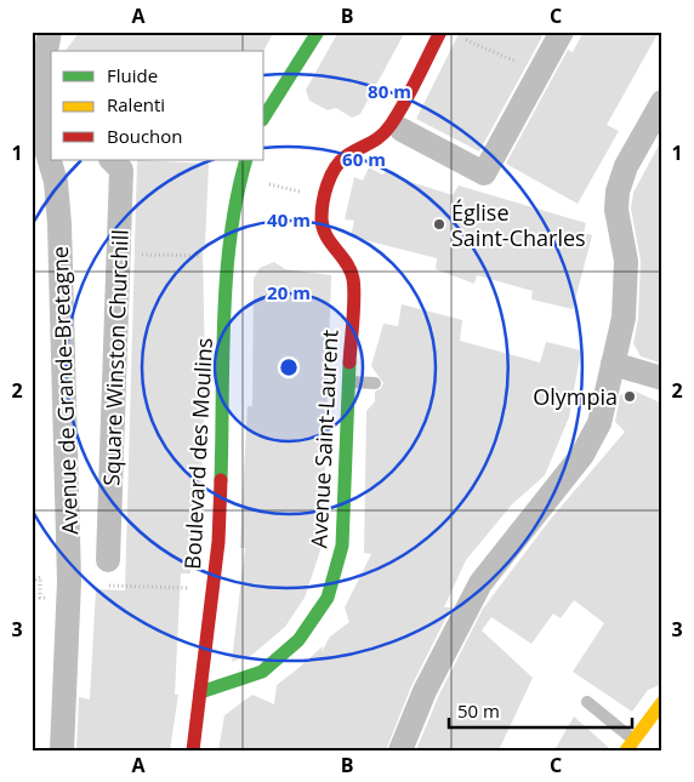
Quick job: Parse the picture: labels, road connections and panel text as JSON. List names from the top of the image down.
{
  "streets": {
    "street": [
      "Square Winston Churchill",
      "Avenue de Grande-Bretagne",
      "Avenue Saint-Laurent",
      "Boulevard des Moulins"
    ]
  },
  "crossings": [
    ["Avenue Saint-Laurent", "Boulevard des Moulins"]
  ],
  "places": ["Église Saint-Charles", "Olympia"],
  "legend": ["Fluide", "Ralenti", "Bouchon"],
  "scale_bar": "50 m",
  "grid": {
    "columns": ["A", "B", "C"],
    "rows": ["1", "2", "3"]
  },
  "rings": [
    "80 m",
    "60 m",
    "40 m",
    "20 m"
  ]
}
